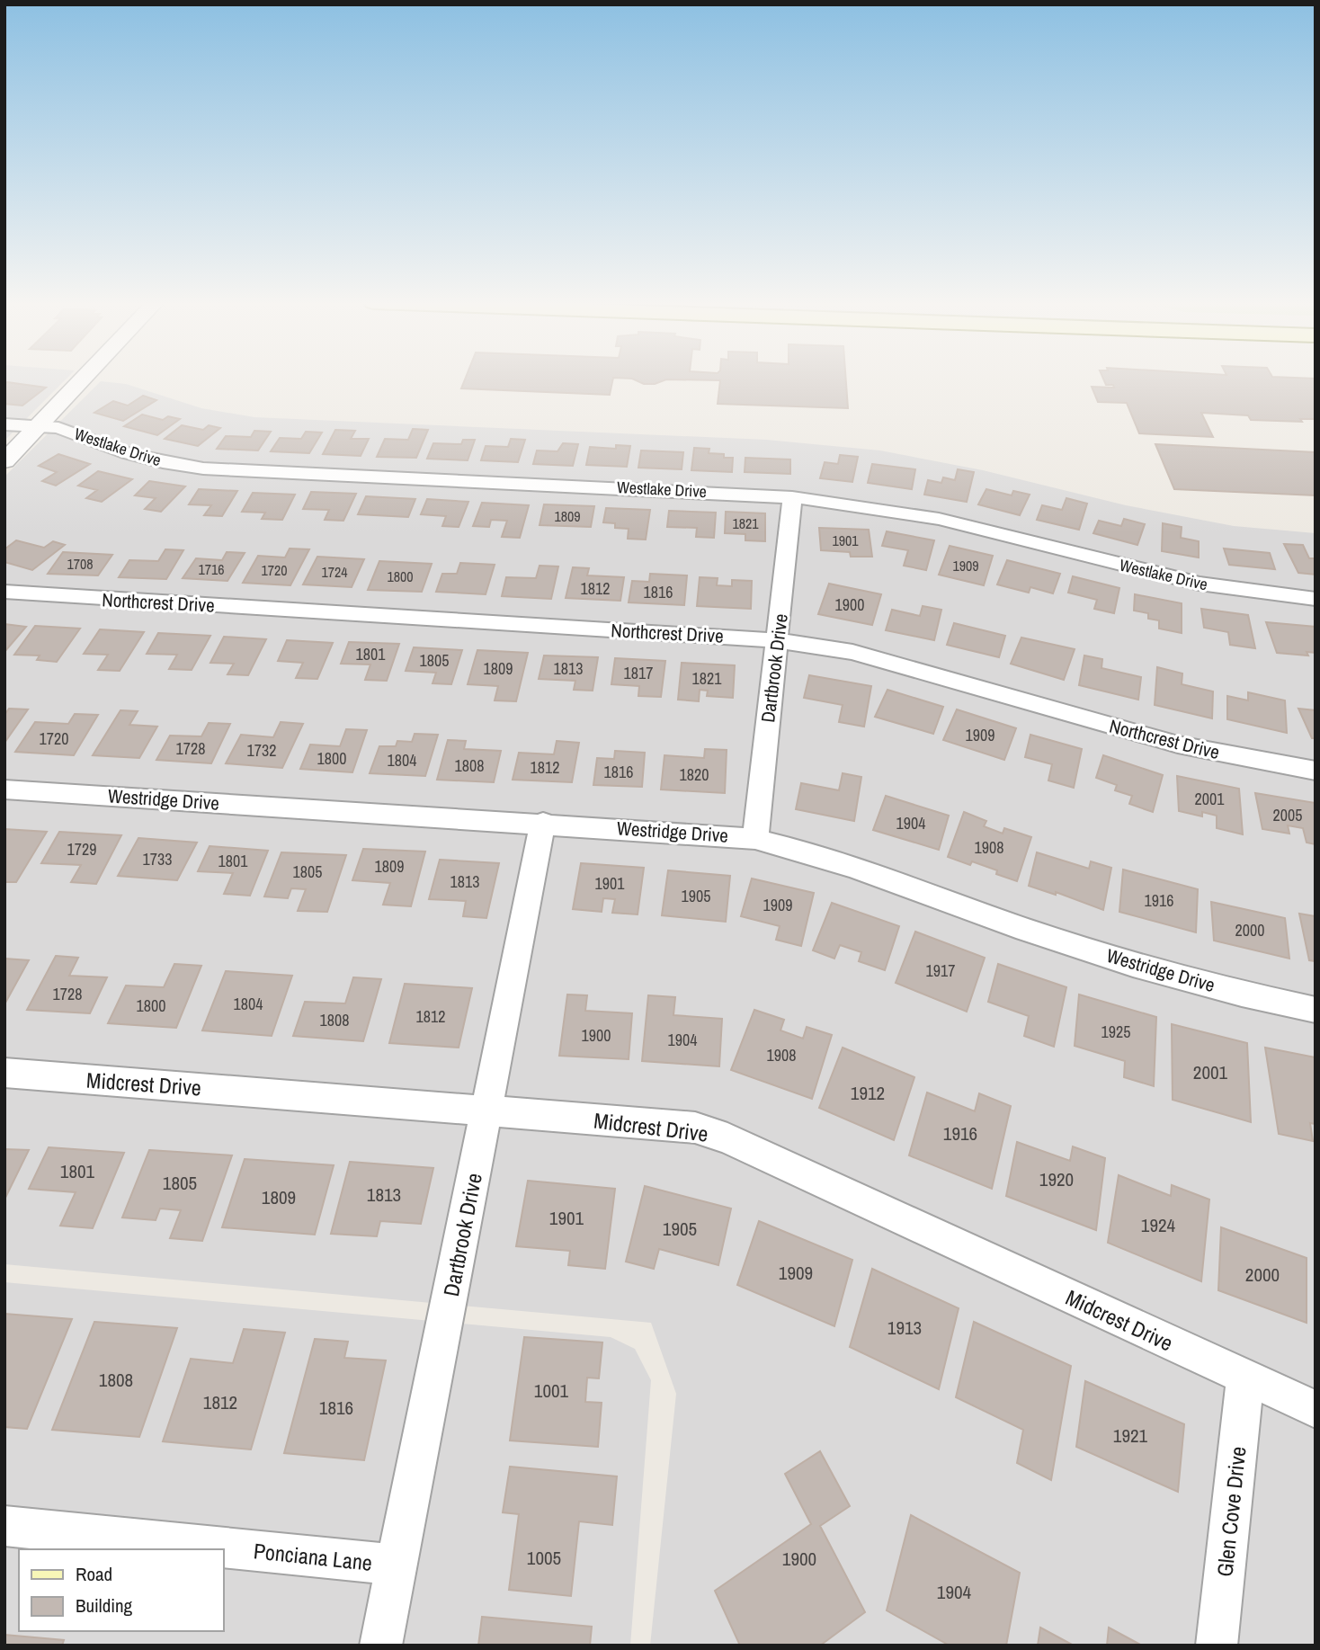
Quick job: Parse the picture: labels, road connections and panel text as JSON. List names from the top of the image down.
{
  "streets": {
    "street": [
      "Westlake Drive",
      "Northcrest Drive",
      "Dartbrook Drive",
      "Westridge Drive",
      "Midcrest Drive",
      "Glen Cove Drive",
      "Ponciana Lane"
    ]
  },
  "crossings": [
    ["Westlake Drive", "Dartbrook Drive"],
    ["Northcrest Drive", "Dartbrook Drive"],
    ["Dartbrook Drive", "Westridge Drive"],
    ["Dartbrook Drive", "Midcrest Drive"],
    ["Dartbrook Drive", "Ponciana Lane"],
    ["Midcrest Drive", "Glen Cove Drive"]
  ],
  "house_numbers": [
    "1809",
    "1821",
    "1901",
    "1708",
    "1909",
    "1716",
    "1720",
    "1724",
    "1800",
    "1812",
    "1816",
    "1900",
    "1801",
    "1805",
    "1809",
    "1813",
    "1817",
    "1821",
    "1909",
    "1720",
    "1728",
    "1732",
    "1800",
    "1804",
    "1808",
    "1812",
    "1816",
    "1820",
    "2001",
    "2005",
    "1904",
    "1908",
    "1729",
    "1733",
    "1801",
    "1809",
    "1805",
    "1813",
    "1901",
    "1905",
    "1916",
    "1909",
    "2000",
    "1917",
    "1728",
    "1804",
    "1800",
    "1812",
    "1808",
    "1925",
    "1900",
    "1904",
    "1908",
    "2001",
    "1912",
    "1916",
    "1801",
    "1920",
    "1805",
    "1813",
    "1809",
    "1901",
    "1924",
    "1905",
    "1909",
    "2000",
    "1913",
    "1808",
    "1001",
    "1812",
    "1816",
    "1921",
    "1005",
    "1900",
    "1904"
  ],
  "legend": ["Road", "Building"]
}
